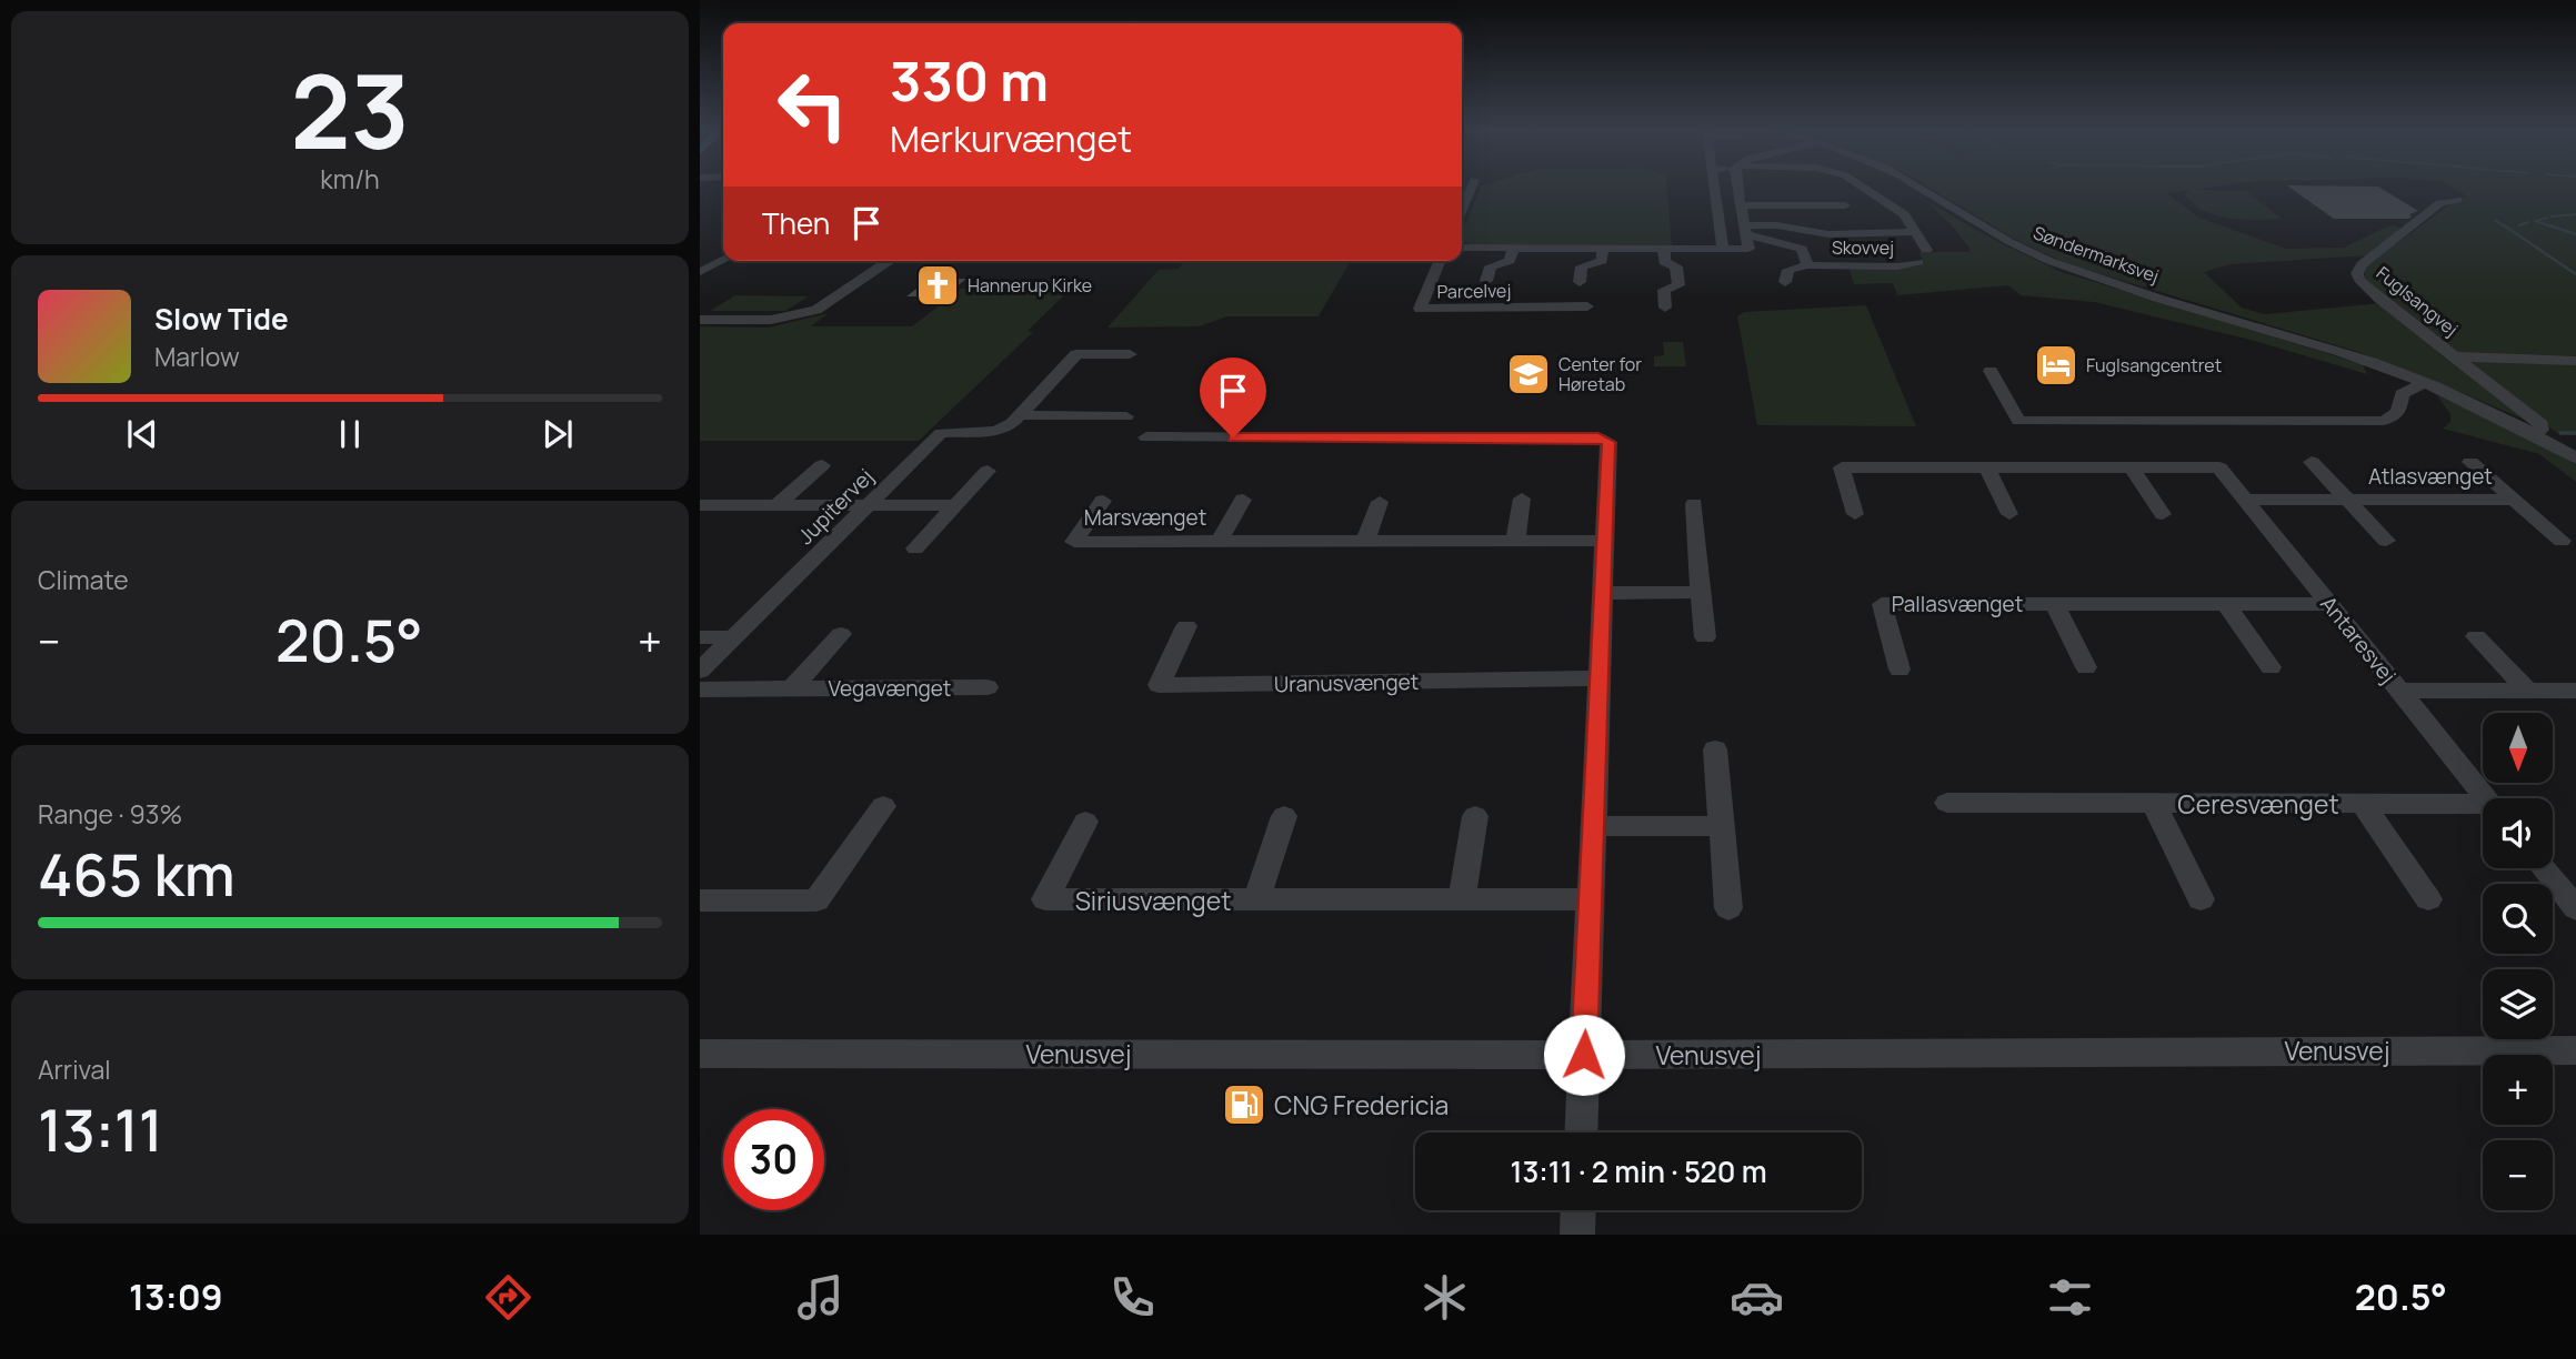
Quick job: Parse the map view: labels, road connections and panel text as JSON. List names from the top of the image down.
{
  "streets": {
    "street": [
      "Skovvej",
      "Søndermarksvej",
      "Parcelvej",
      "Fuglsangvej",
      "Atlasvænget",
      "Jupitervej",
      "Marsvænget",
      "Pallasvænget",
      "Antaresvej",
      "Uranusvænget",
      "Vegavænget",
      "Ceresvænget",
      "Siriusvænget",
      "Venusvej"
    ]
  },
  "crossings": [
    ["Søndermarksvej", "Fuglsangvej"],
    ["Atlasvænget", "Antaresvej"],
    ["Pallasvænget", "Antaresvej"]
  ],
  "places": {
    "church": ["Hannerup Kirke"],
    "hotel": ["Fuglsangcentret"],
    "school or university": ["Center for Høretab"],
    "fuel station": ["CNG Fredericia"]
  },
  "north": "bottom",
  "page": {
    "tile": [
      ["23", "km/h"],
      "Climate",
      ["Range · 93%", "465 km"],
      ["Arrival", "13:11"]
    ],
    "turn": ["330 m", "Merkurvænget"],
    "then": "Then",
    "song": ["Slow Tide", "Marlow"],
    "heat": ["−", "20.5°", "+"],
    "map_buttons": ["+", "−"],
    "limit": "30",
    "trip": "13:11 · 2 min · 520 m",
    "tabs": ["13:09", "20.5°"]
  }
}
